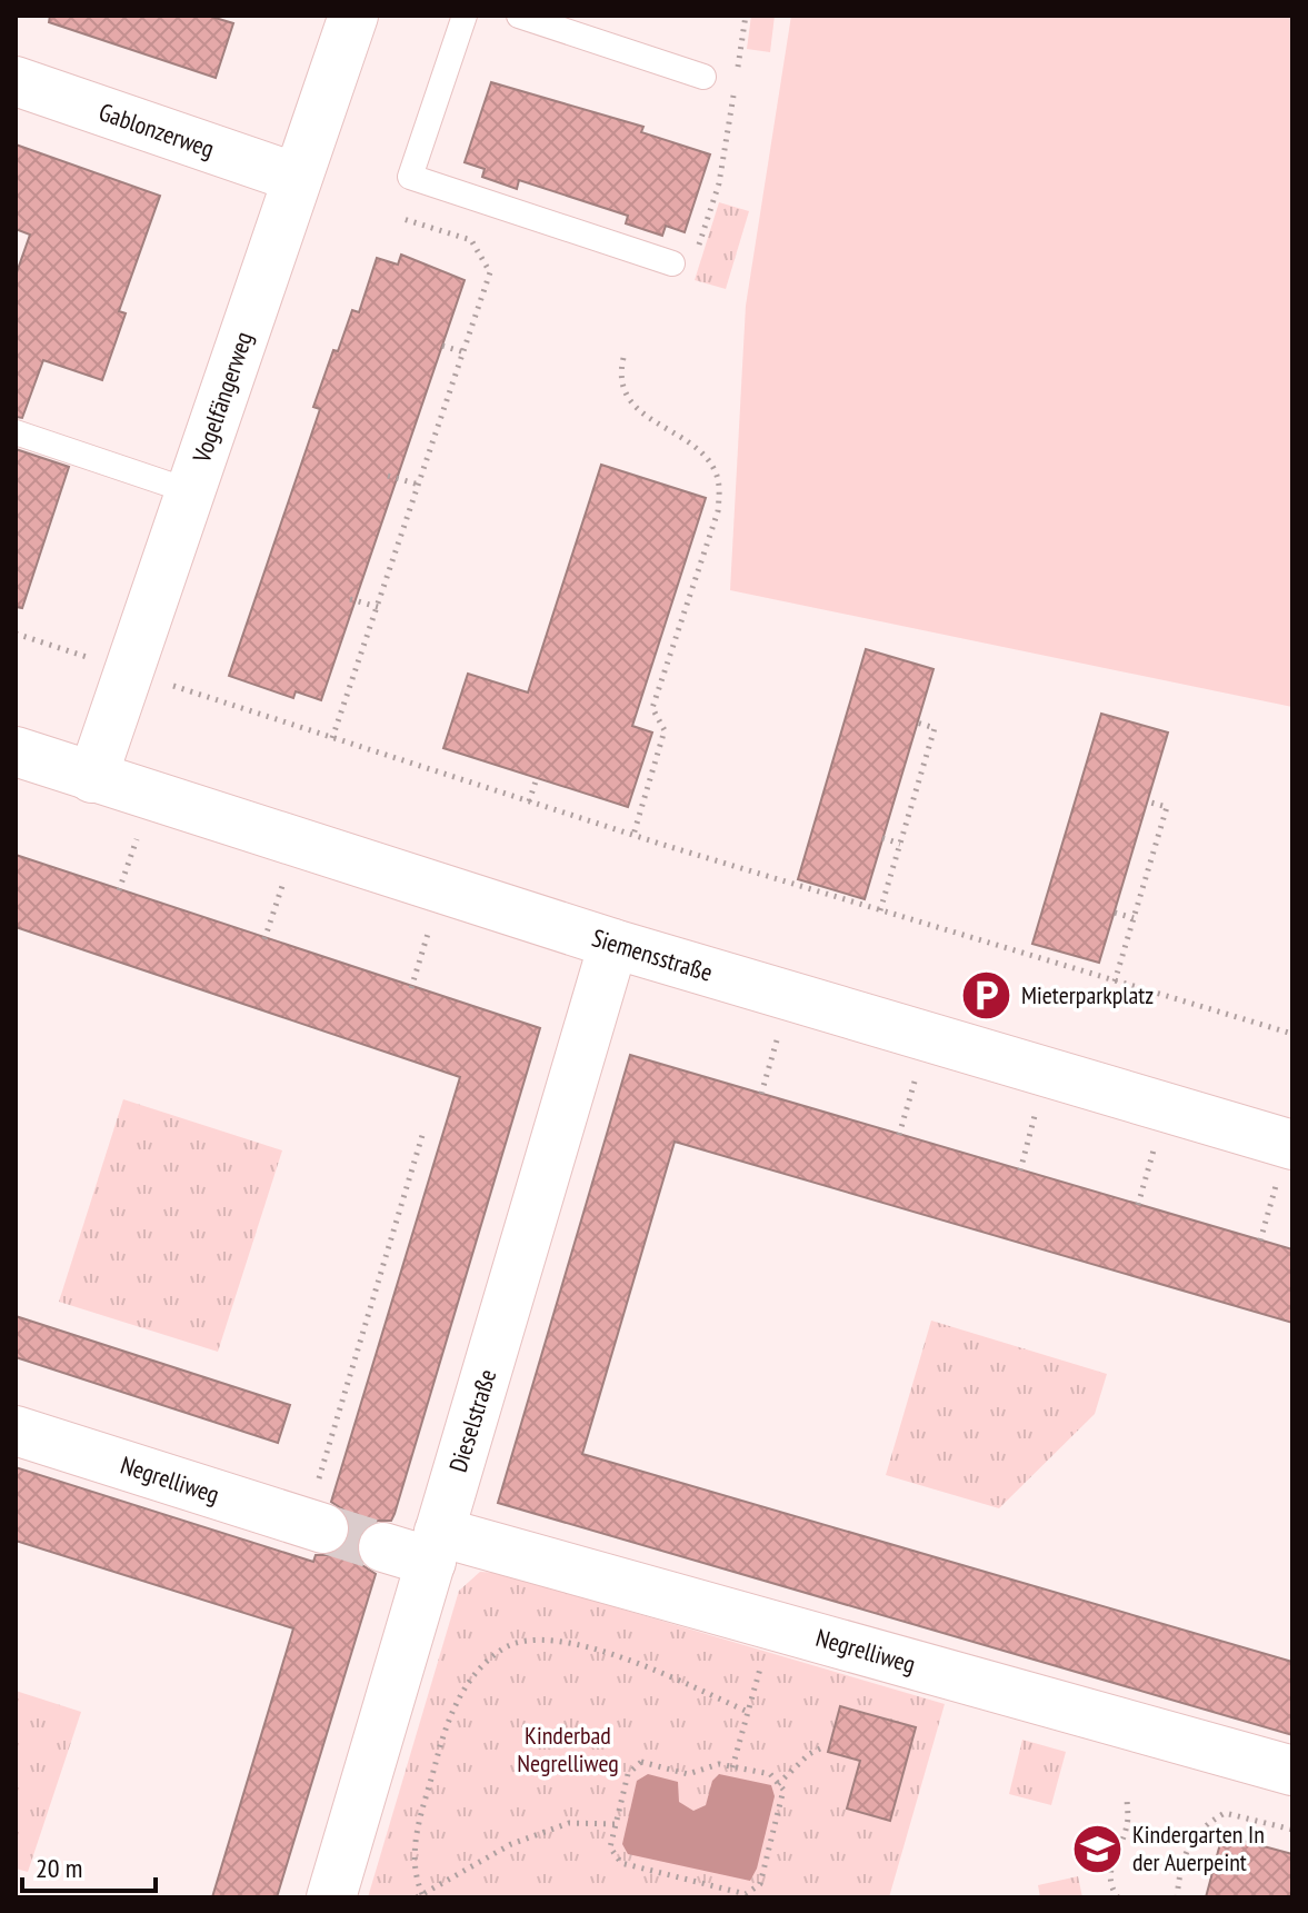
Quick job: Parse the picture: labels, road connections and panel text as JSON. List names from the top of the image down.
{
  "streets": {
    "street": [
      "Gablonzerweg",
      "Vogelfängerweg",
      "Siemensstraße",
      "Dieselstraße",
      "Negrelliweg"
    ]
  },
  "crossings": [
    ["Gablonzerweg", "Vogelfängerweg"],
    ["Vogelfängerweg", "Siemensstraße"],
    ["Siemensstraße", "Dieselstraße"],
    ["Dieselstraße", "Negrelliweg"]
  ],
  "parks": ["Kinderbad Negrelliweg"],
  "places": {
    "parking": ["Mieterparkplatz"],
    "school or university": ["Kindergarten In der Auerpeint"]
  },
  "scale_bar": "20 m"
}
